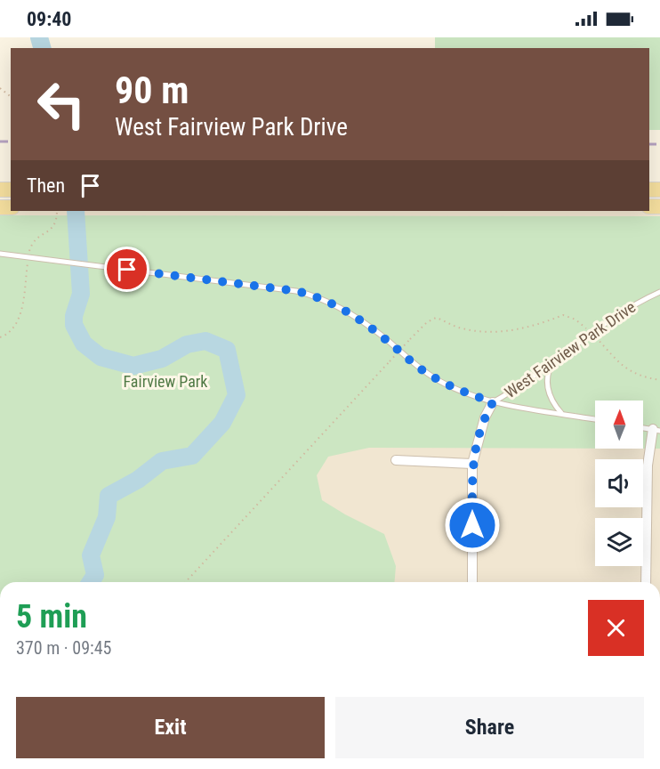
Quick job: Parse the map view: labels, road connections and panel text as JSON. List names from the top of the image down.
{
  "streets": {
    "lane": ["West Fairview Park Drive"]
  },
  "parks": ["Fairview Park"],
  "north": "top",
  "page": {
    "status": "09:40",
    "turn": ["90 m", "West Fairview Park Drive"],
    "then": "Then",
    "heading": ["5 min", "370 m · 09:45"],
    "buttons": ["Exit", "Share"]
  }
}
